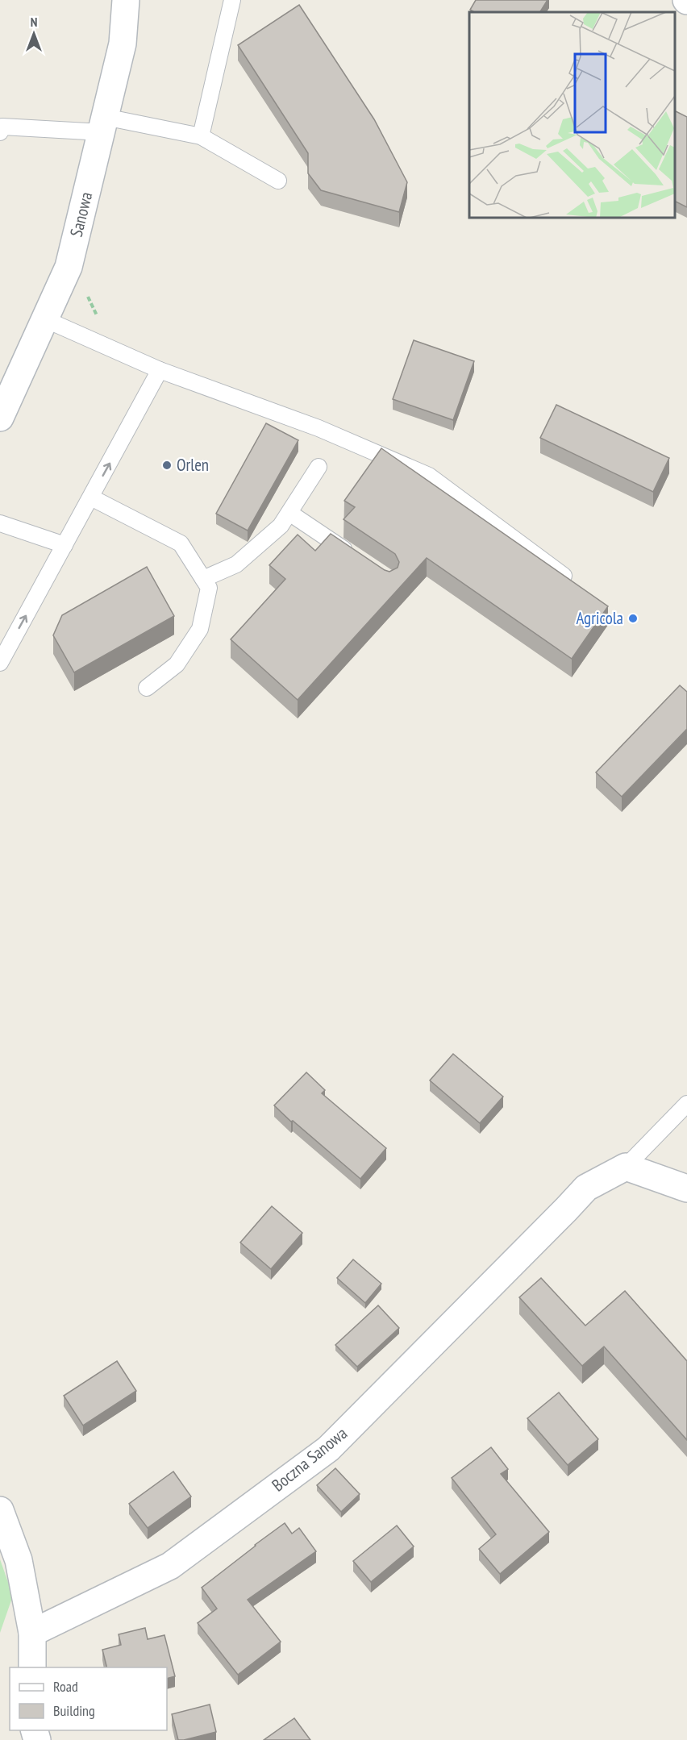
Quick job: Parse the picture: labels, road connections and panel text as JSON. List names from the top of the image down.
{
  "streets": {
    "street": ["Sanowa", "Boczna Sanowa"]
  },
  "places": ["Orlen", "Agricola"],
  "legend": ["Road", "Building"],
  "north": "top"
}
